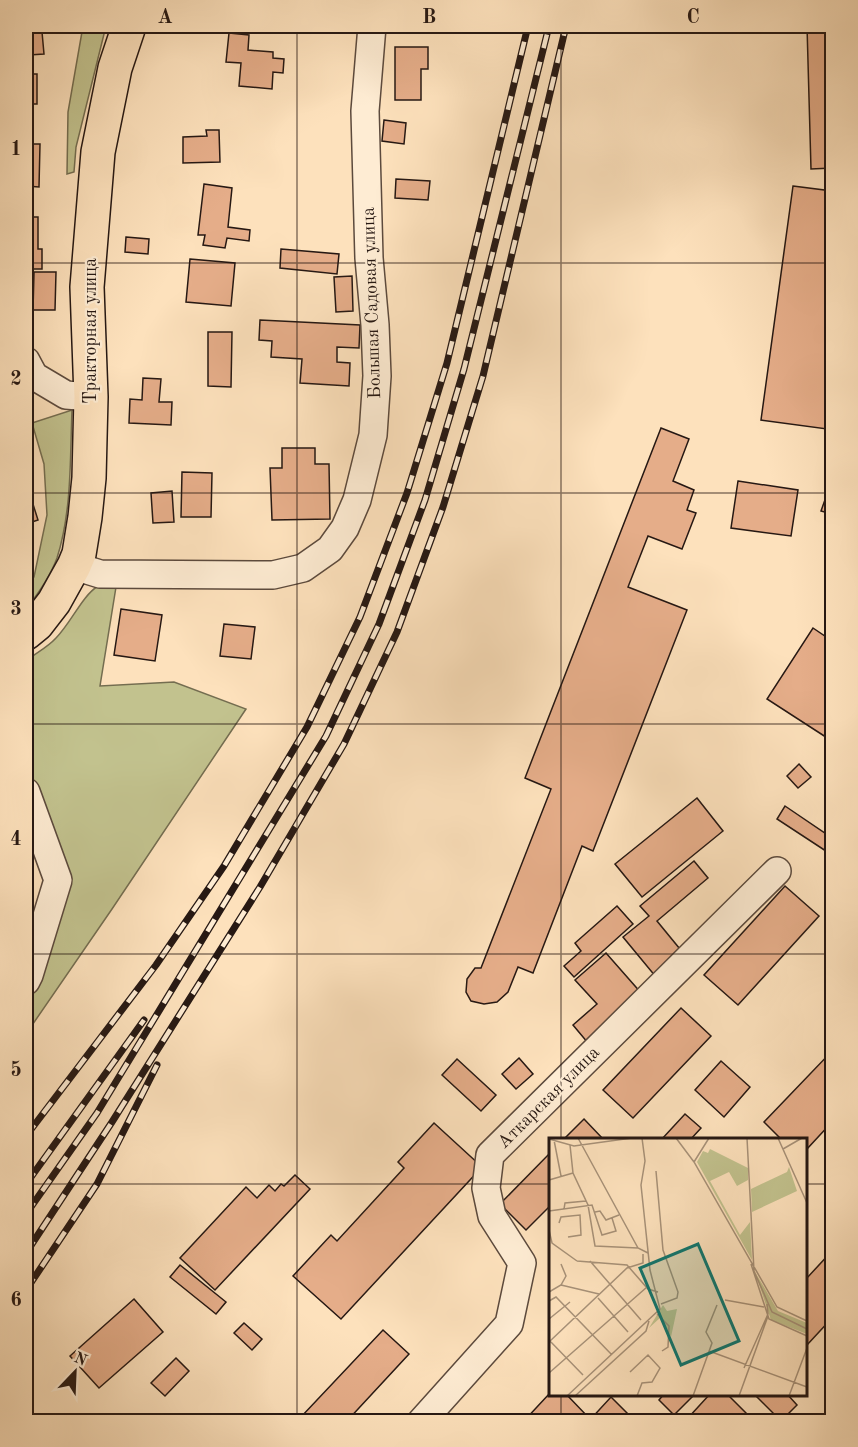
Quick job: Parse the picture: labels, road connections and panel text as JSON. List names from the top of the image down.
{
  "streets": {
    "main road": ["Тракторная улица"],
    "street": ["Большая Садовая улица", "Аткарская улица"]
  },
  "crossings": [
    ["Большая Садовая улица", "Тракторная улица"]
  ],
  "north": "top right",
  "grid": {
    "columns": ["A", "B", "C"],
    "rows": [
      "1",
      "2",
      "3",
      "4",
      "5",
      "6"
    ]
  }
}
